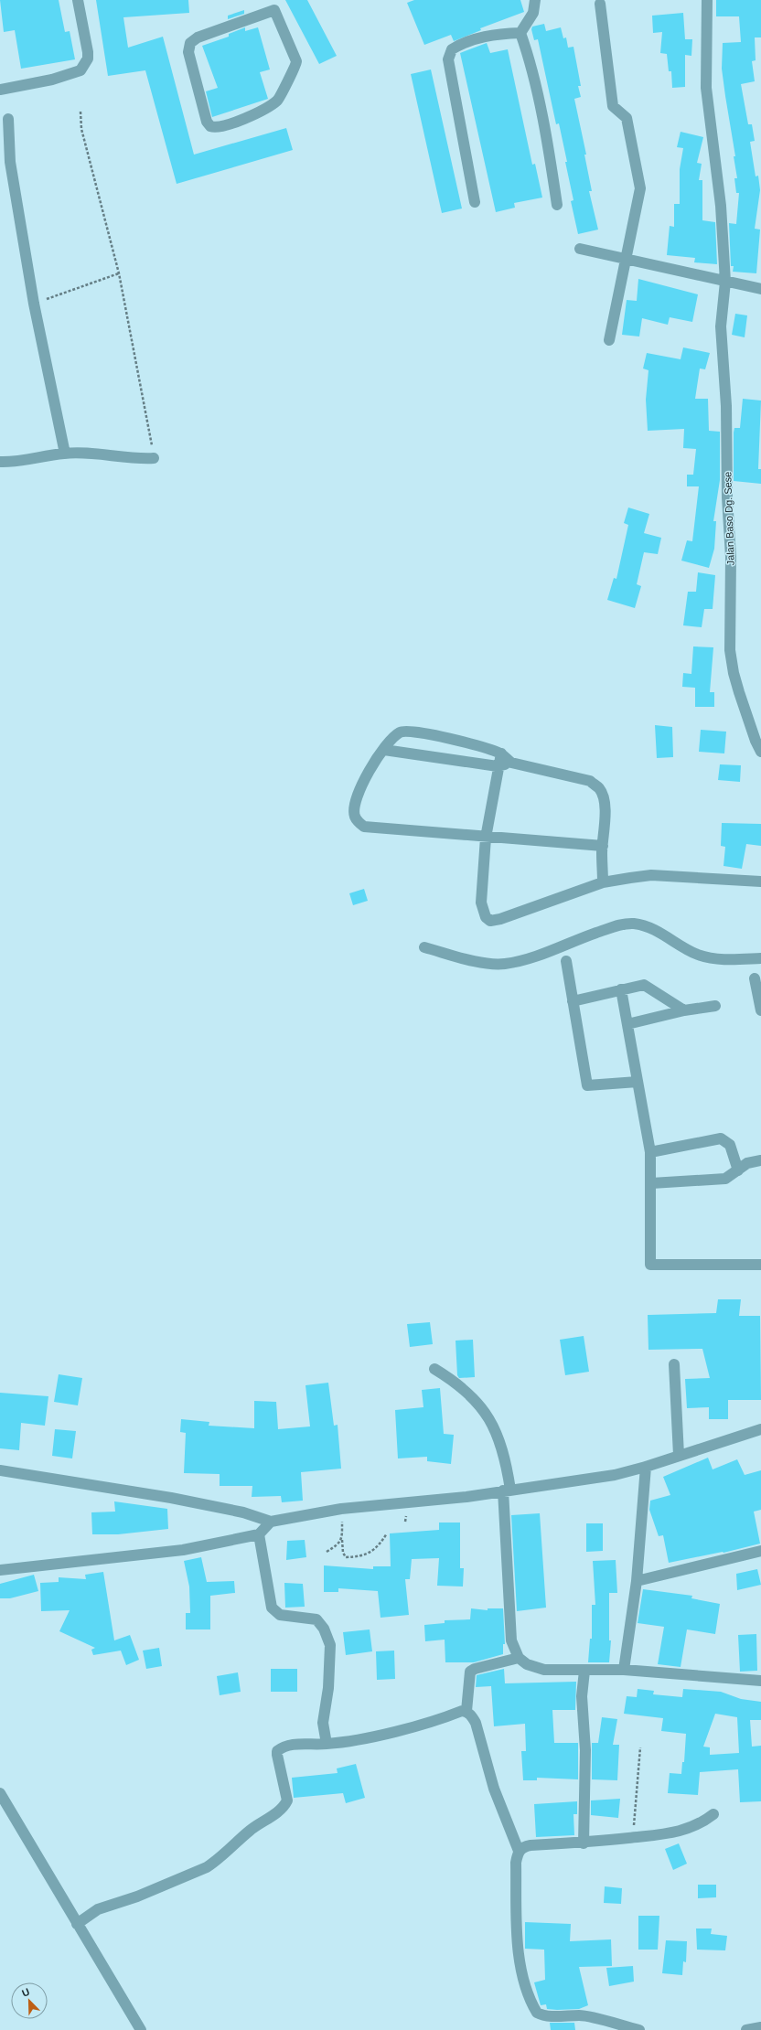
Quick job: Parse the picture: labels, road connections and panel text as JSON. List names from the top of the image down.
{
  "streets": {
    "street": ["Jalan Baso Dg. Sese"]
  },
  "north": "top left"
}
